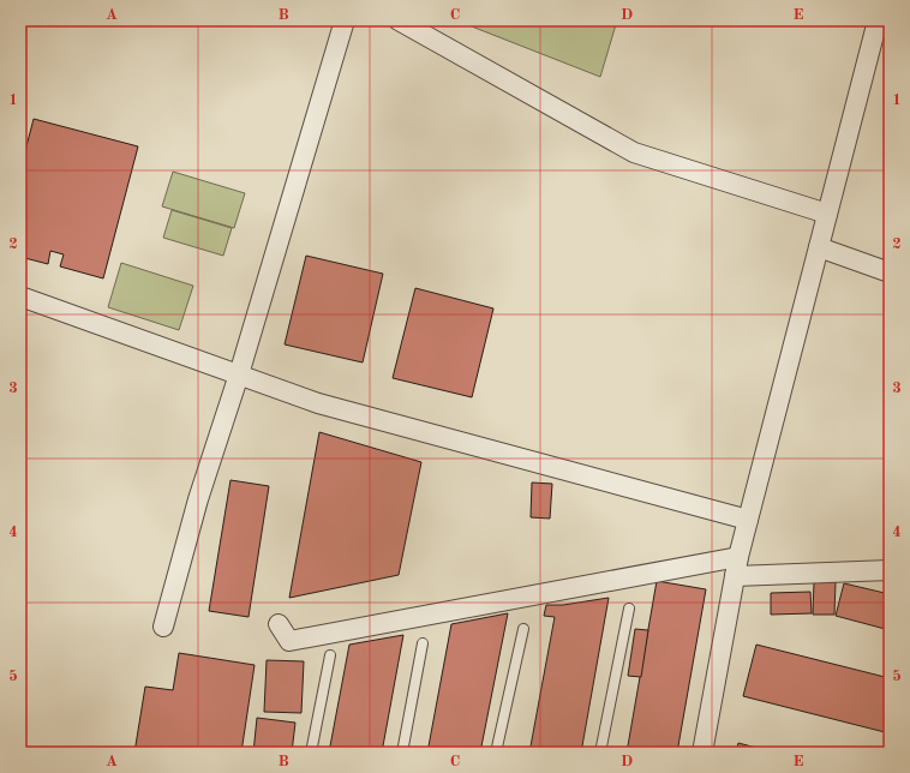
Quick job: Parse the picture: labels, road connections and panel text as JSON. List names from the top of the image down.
{
  "grid": {
    "columns": [
      "A",
      "B",
      "C",
      "D",
      "E"
    ],
    "rows": [
      "1",
      "2",
      "3",
      "4",
      "5"
    ]
  }
}
